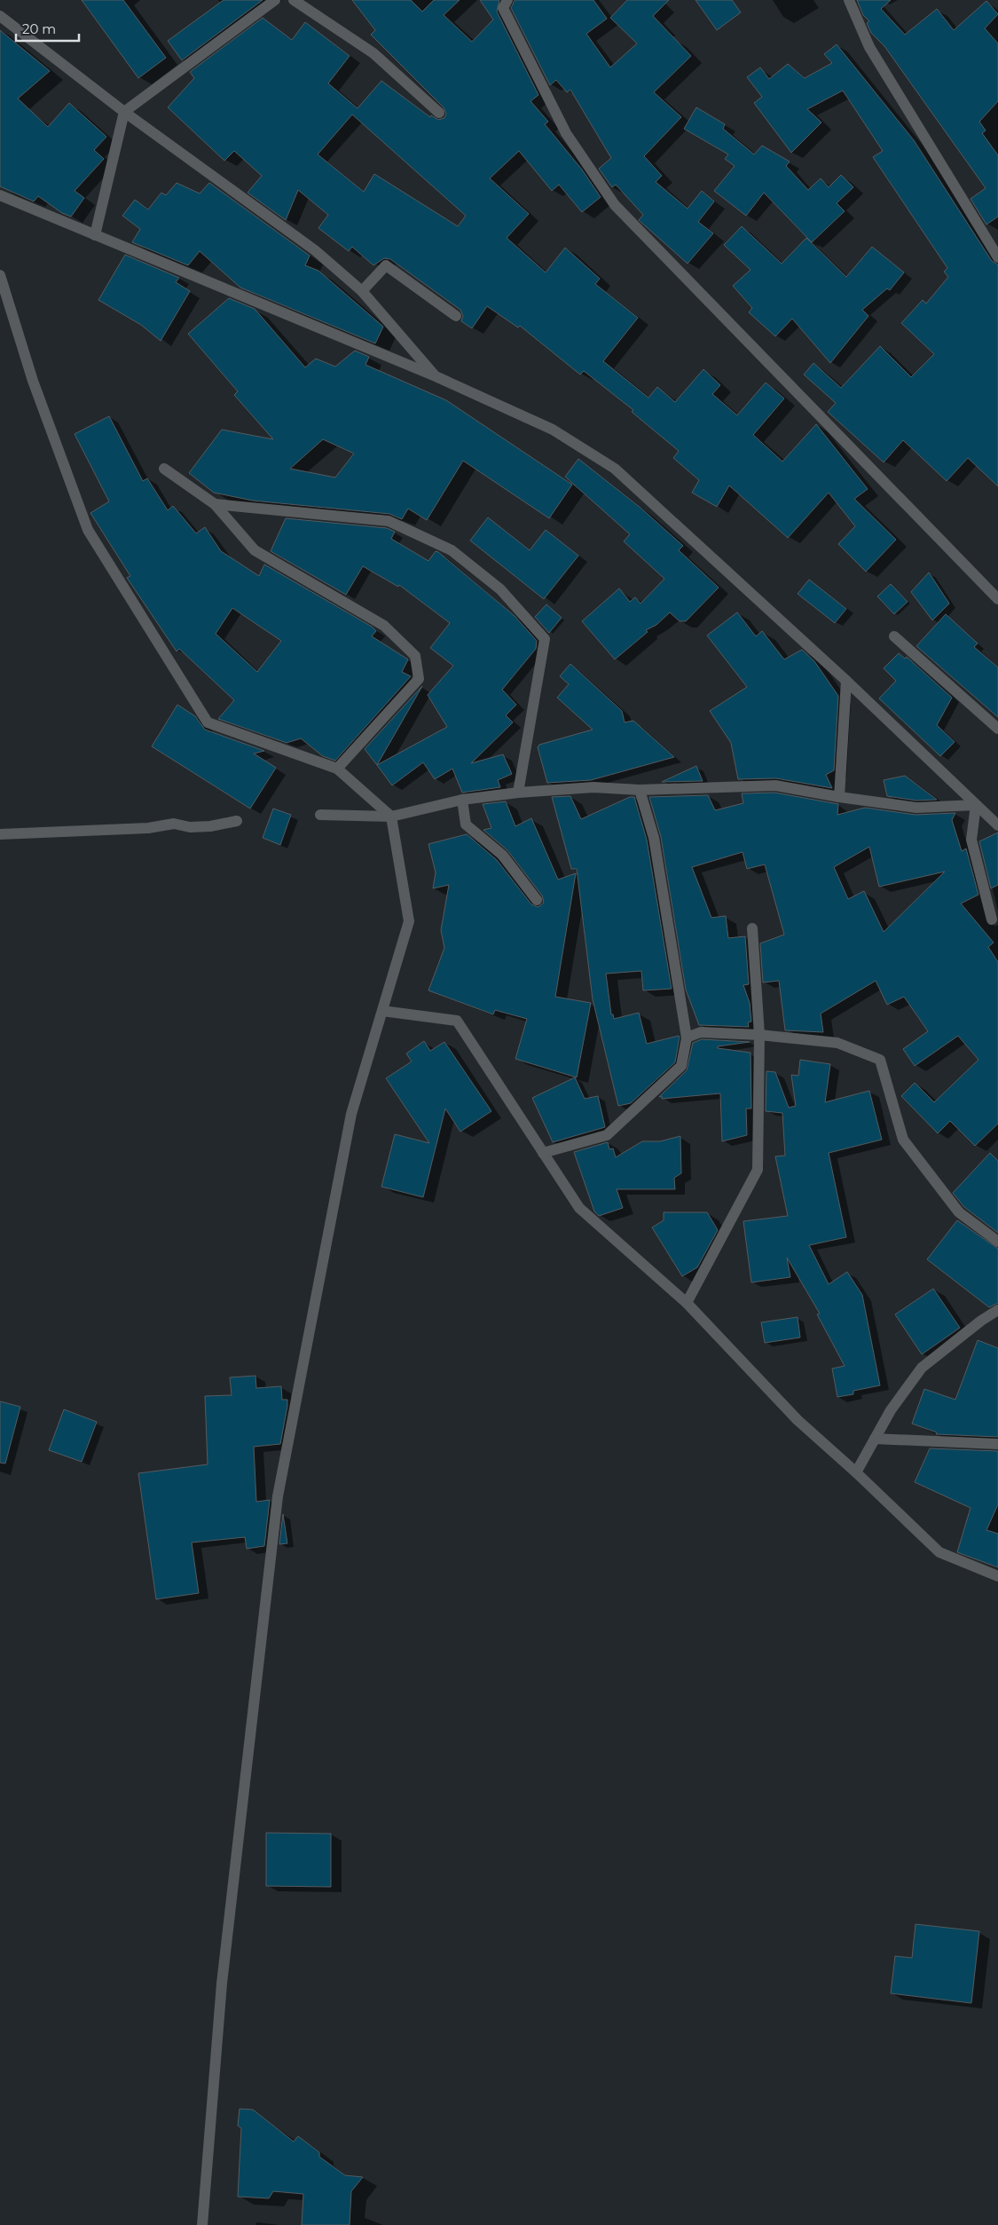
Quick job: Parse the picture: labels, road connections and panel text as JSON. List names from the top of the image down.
{
  "scale_bar": "20 m"
}
